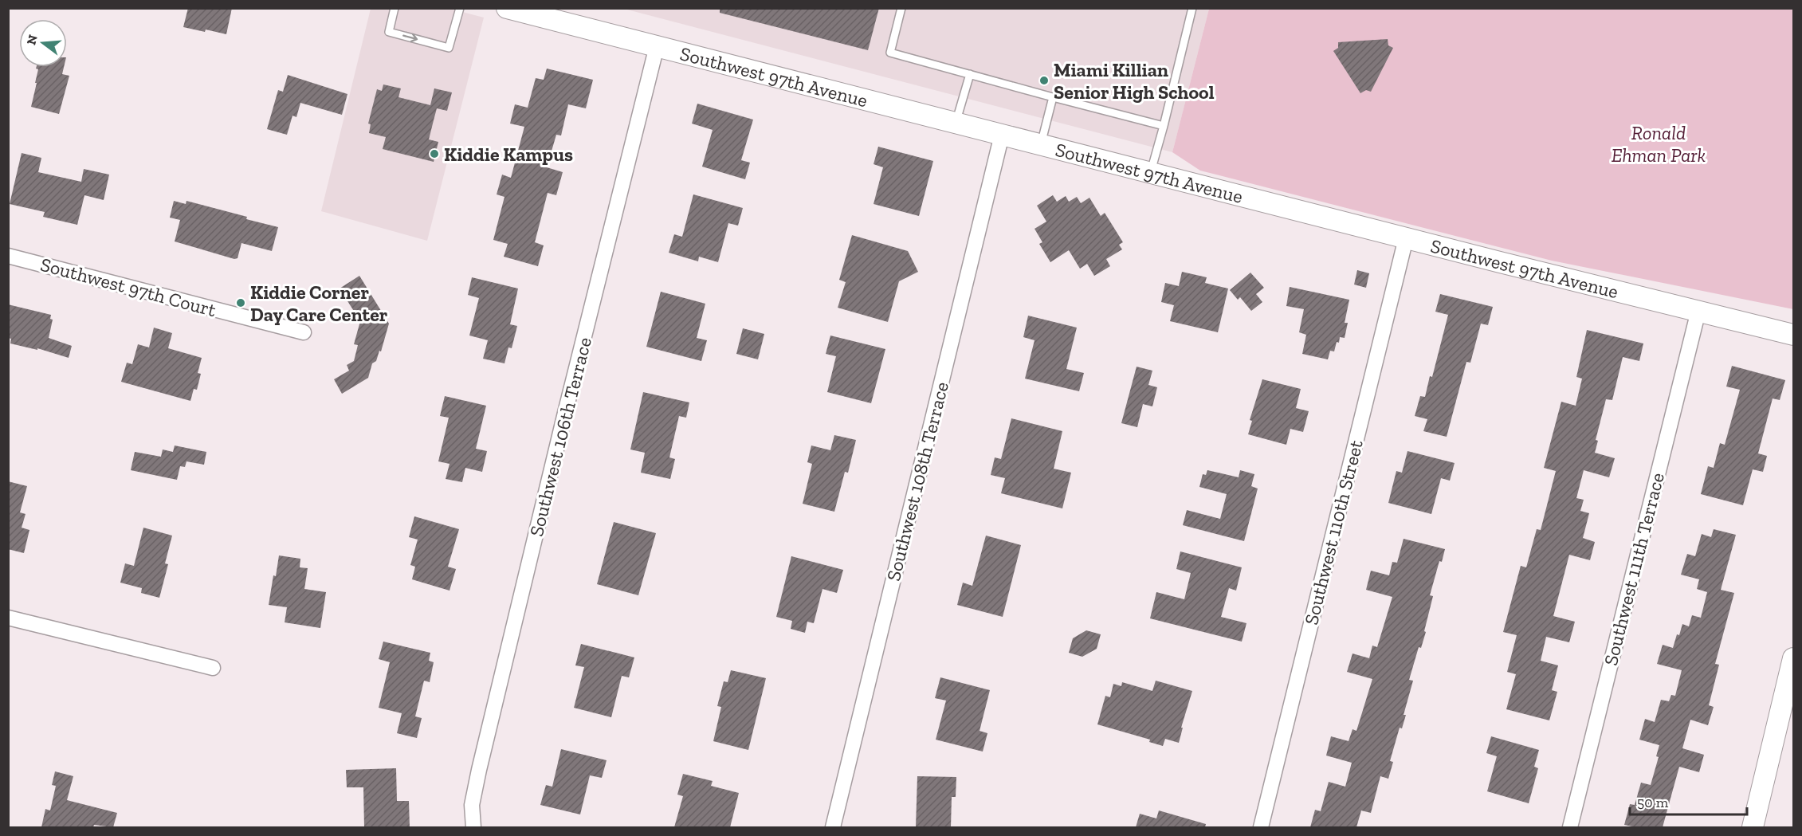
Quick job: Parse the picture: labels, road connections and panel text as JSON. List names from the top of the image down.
{
  "streets": {
    "street": [
      "Southwest 97th Avenue",
      "Southwest 97th Court",
      "Southwest 106th Terrace",
      "Southwest 108th Terrace",
      "Southwest 110th Street",
      "Southwest 111th Terrace"
    ]
  },
  "crossings": [
    ["Southwest 97th Avenue", "Southwest 106th Terrace"],
    ["Southwest 97th Avenue", "Southwest 108th Terrace"],
    ["Southwest 97th Avenue", "Southwest 110th Street"],
    ["Southwest 97th Avenue", "Southwest 111th Terrace"]
  ],
  "parks": ["Ronald Ehman Park"],
  "places": ["Miami Killian Senior High School", "Kiddie Kampus", "Kiddie Corner Day Care Center"],
  "scale_bar": "50 m",
  "north": "left"
}
